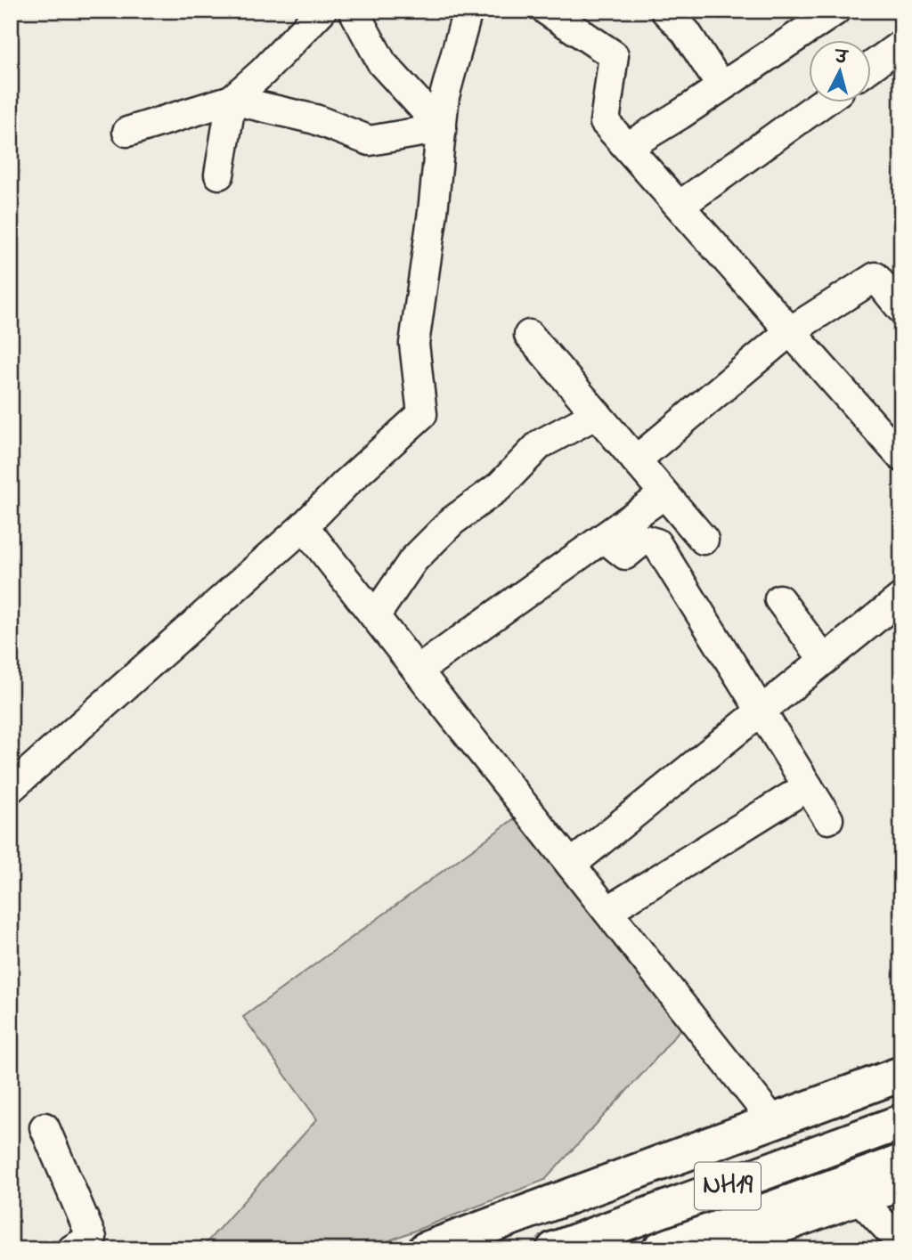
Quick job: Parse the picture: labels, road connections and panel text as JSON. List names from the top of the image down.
{
  "streets": {
    "main road": ["NH19"]
  },
  "north": "top"
}
